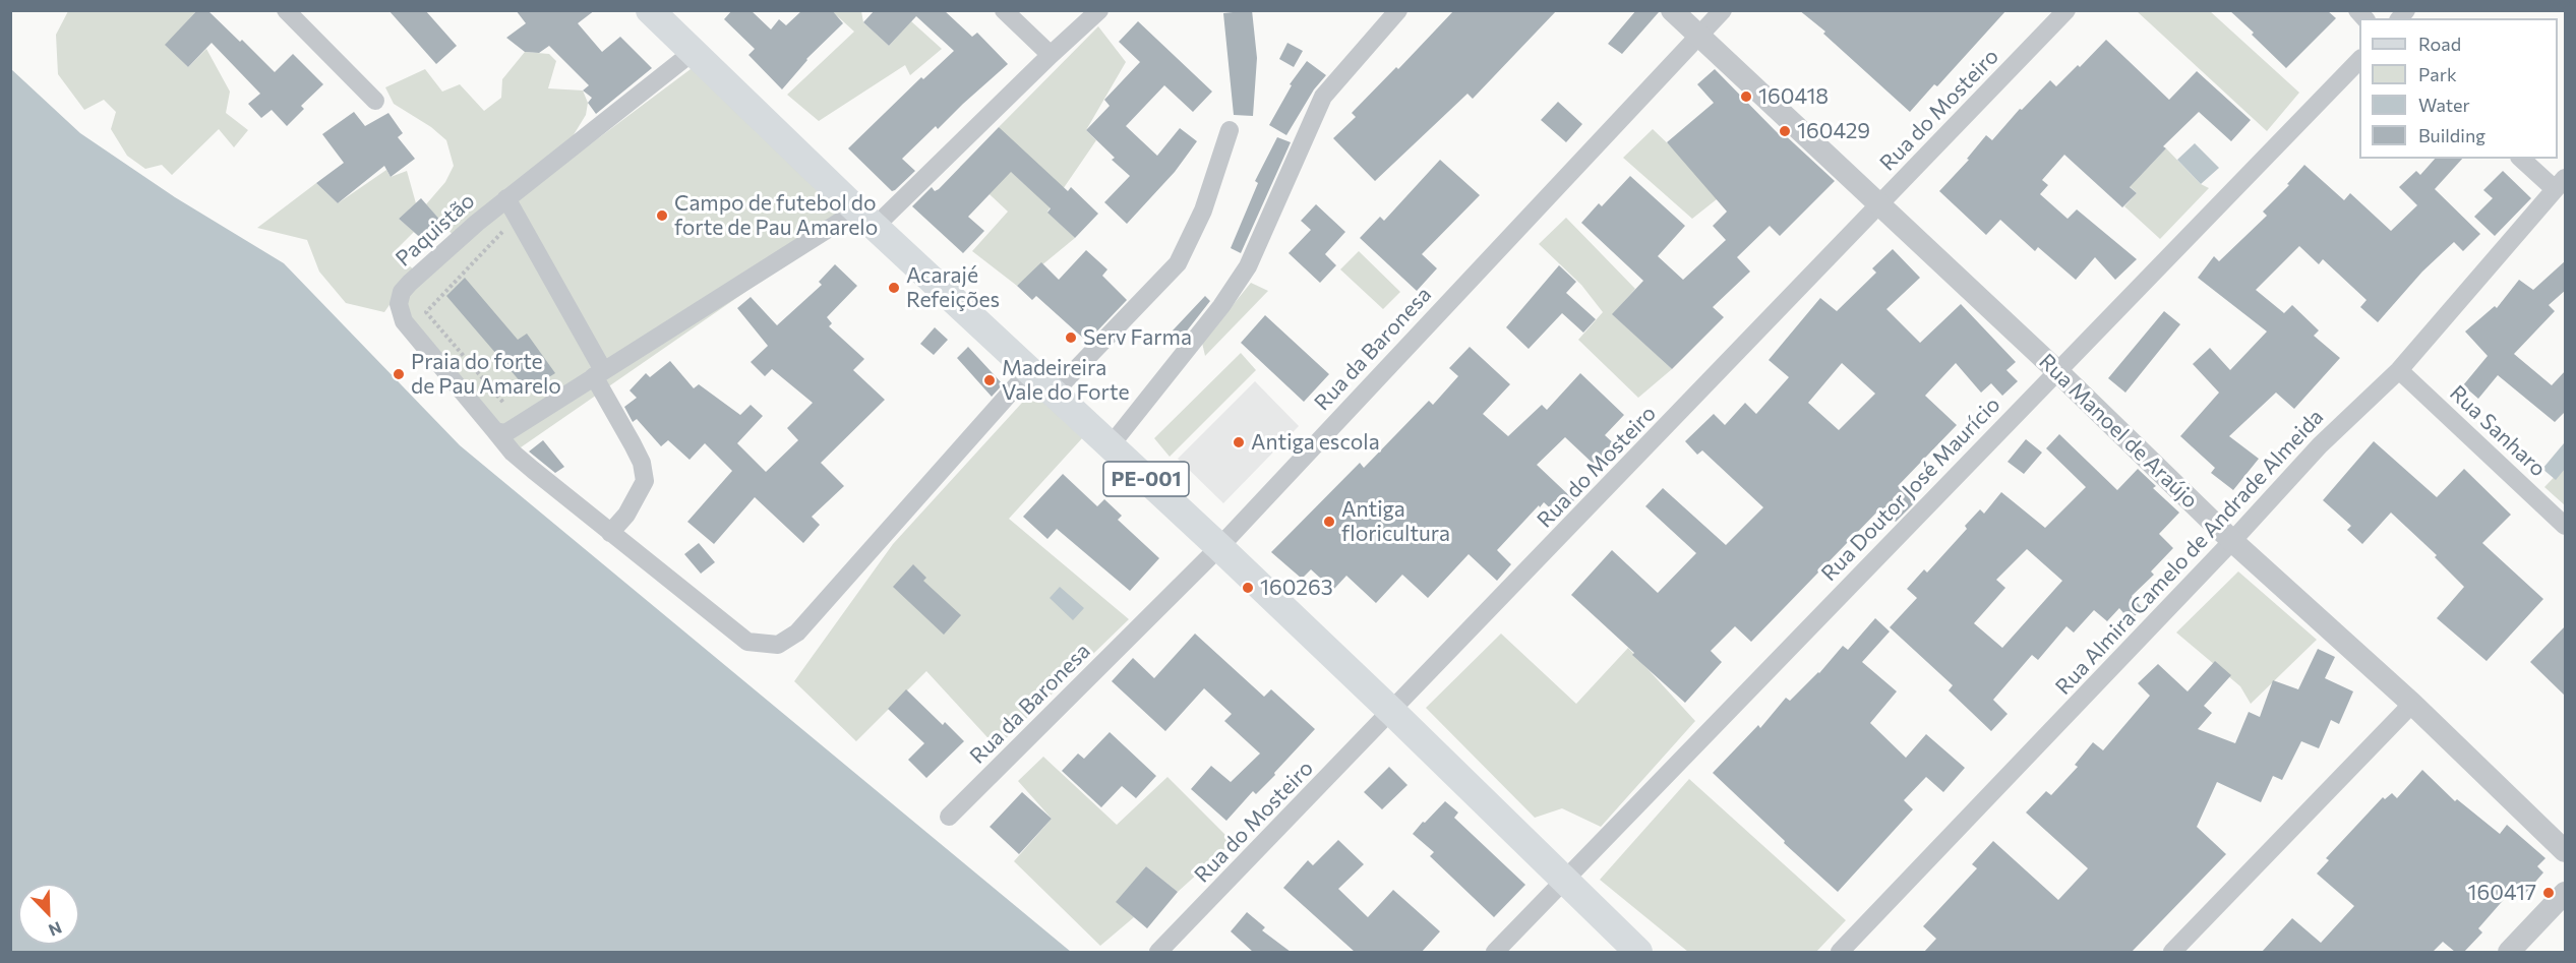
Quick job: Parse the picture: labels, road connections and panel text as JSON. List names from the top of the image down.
{
  "streets": {
    "main road": ["PE-001"],
    "street": [
      "Rua do Mosteiro",
      "Paquistão",
      "Rua da Baronesa",
      "Rua Manoel de Araújo",
      "Rua Sanharo",
      "Rua Doutor José Maurício",
      "Rua Almira Camelo de Andrade Almeida"
    ]
  },
  "crossings": [
    ["Rua do Mosteiro", "Rua Manoel de Araújo"],
    ["Rua do Mosteiro", "PE-001"],
    ["Paquistão", "PE-001"],
    ["Rua da Baronesa", "Rua Manoel de Araújo"],
    ["Rua da Baronesa", "PE-001"],
    ["Rua Manoel de Araújo", "Rua Doutor José Maurício"],
    ["Rua Manoel de Araújo", "Rua Almira Camelo de Andrade Almeida"],
    ["Rua Sanharo", "Rua Almira Camelo de Andrade Almeida"],
    ["PE-001", "Rua Doutor José Maurício"]
  ],
  "places": [
    "160418",
    "160429",
    "Campo de futebol do forte de Pau Amarelo",
    "Acarajé Refeições",
    "Serv Farma",
    "Praia do forte de Pau Amarelo",
    "Madeireira Vale do Forte",
    "Antiga escola",
    "Antiga floricultura",
    "160263",
    "160417"
  ],
  "legend": [
    "Road",
    "Park",
    "Water",
    "Building"
  ],
  "north": "bottom right"
}
